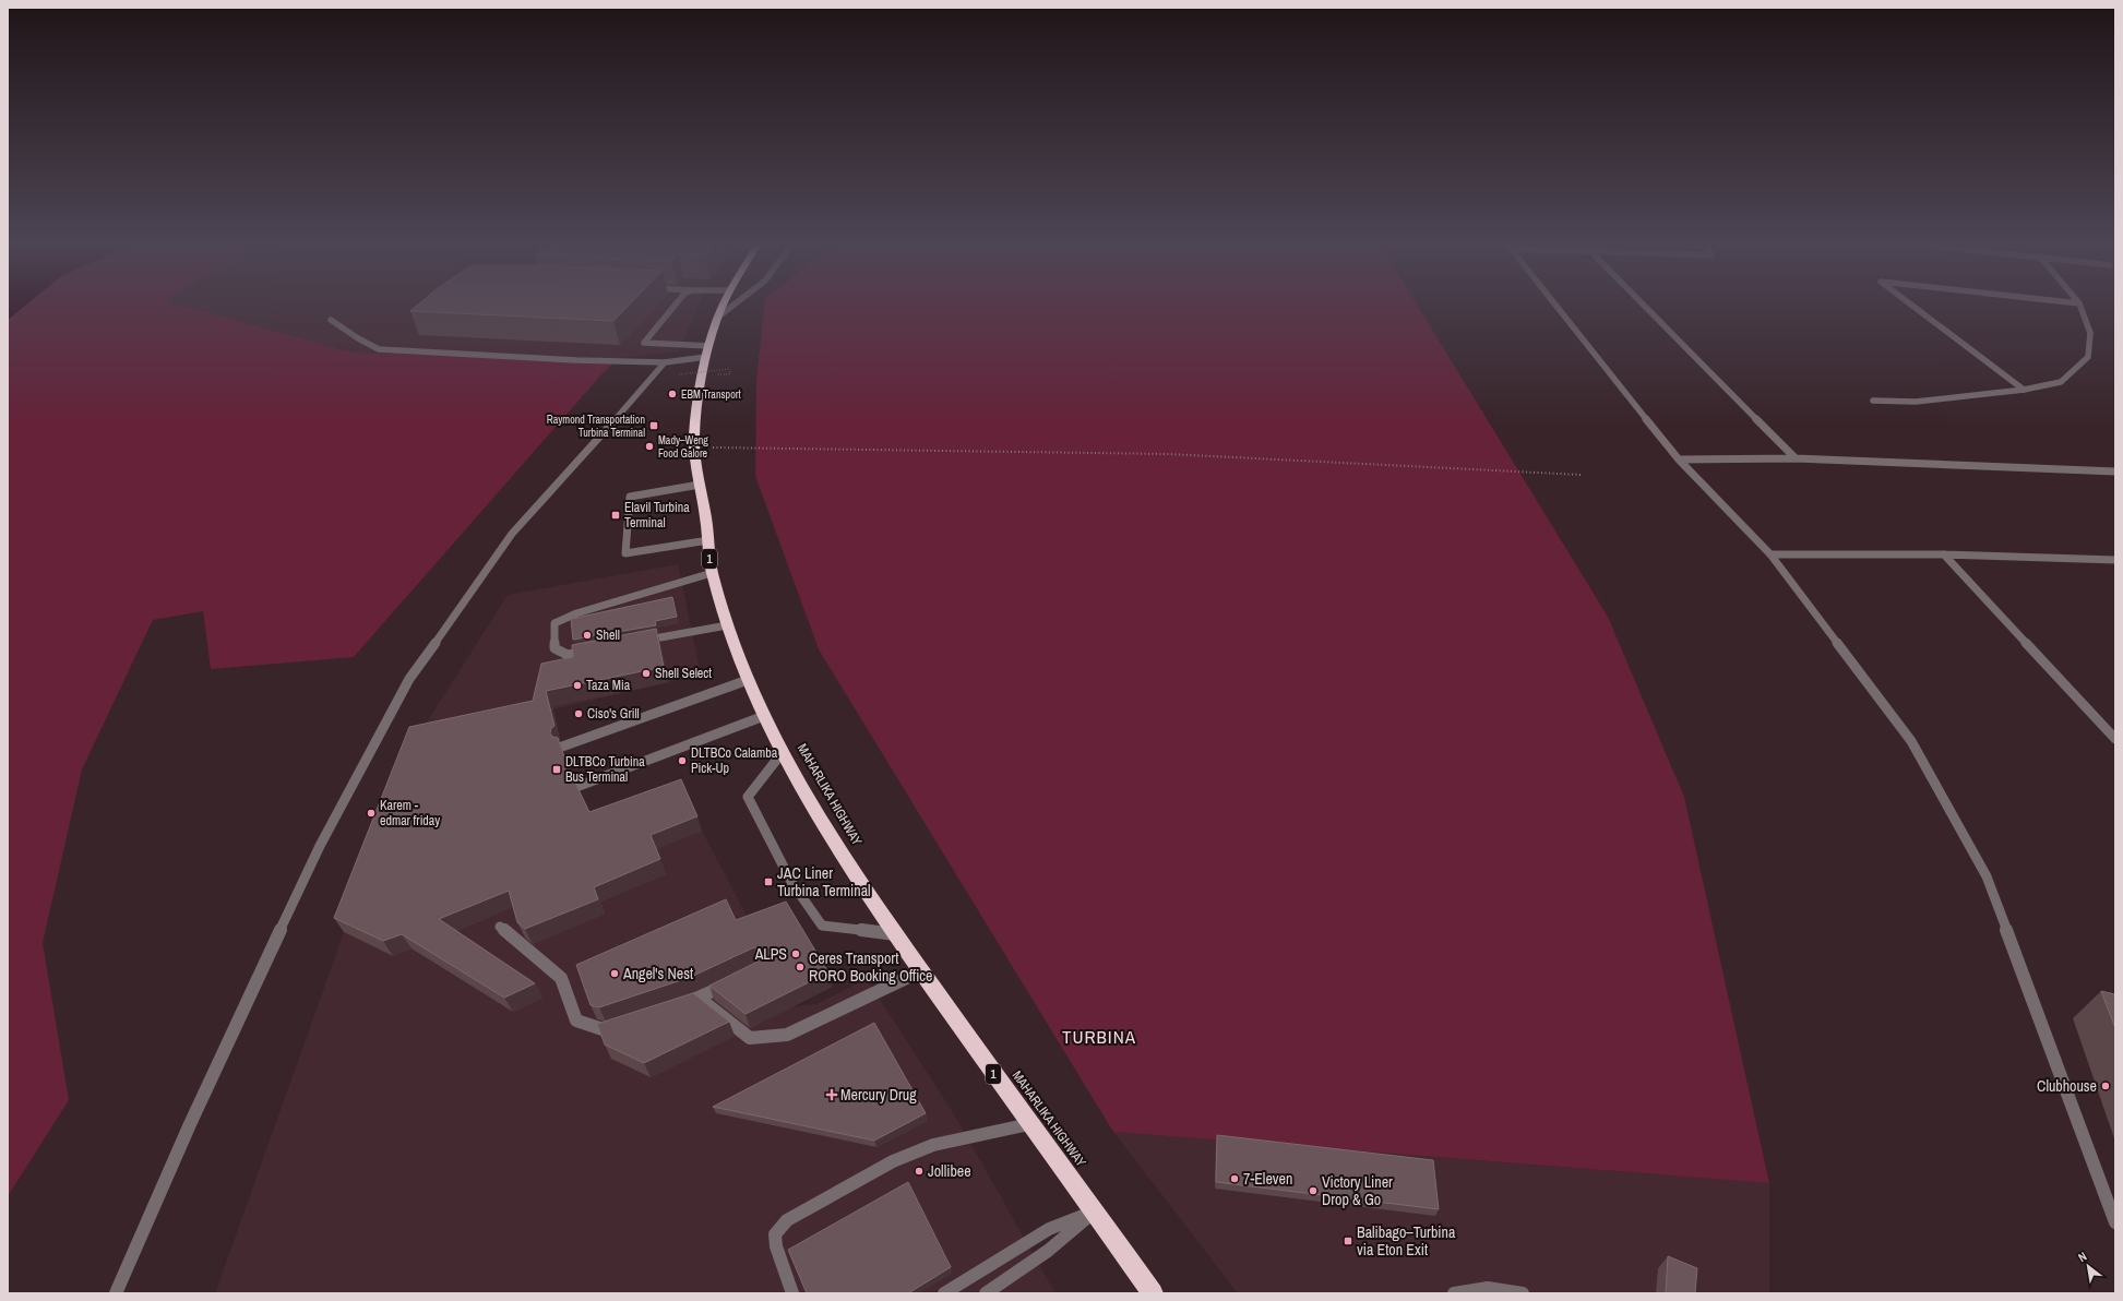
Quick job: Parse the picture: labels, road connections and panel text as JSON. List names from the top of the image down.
{
  "streets": {
    "highway": ["1", "MAHARLIKA HIGHWAY"]
  },
  "districts": ["TURBINA"],
  "places": {
    "other": [
      "EBM Transport",
      "Mady–Weng Food Galore",
      "Shell",
      "Shell Select",
      "Taza Mia",
      "Ciso's Grill",
      "DLTBCo Calamba Pick-Up",
      "Karem - edmar friday",
      "ALPS",
      "Ceres Transport RORO Booking Office",
      "Angel's Nest",
      "Clubhouse",
      "Jollibee",
      "7-Eleven",
      "Victory Liner Drop & Go"
    ],
    "transit": [
      "Raymond Transportation Turbina Terminal",
      "Elavil Turbina Terminal",
      "DLTBCo Turbina Bus Terminal",
      "JAC Liner Turbina Terminal",
      "Balibago–Turbina via Eton Exit"
    ],
    "health": ["Mercury Drug"]
  },
  "north": "top left"
}
